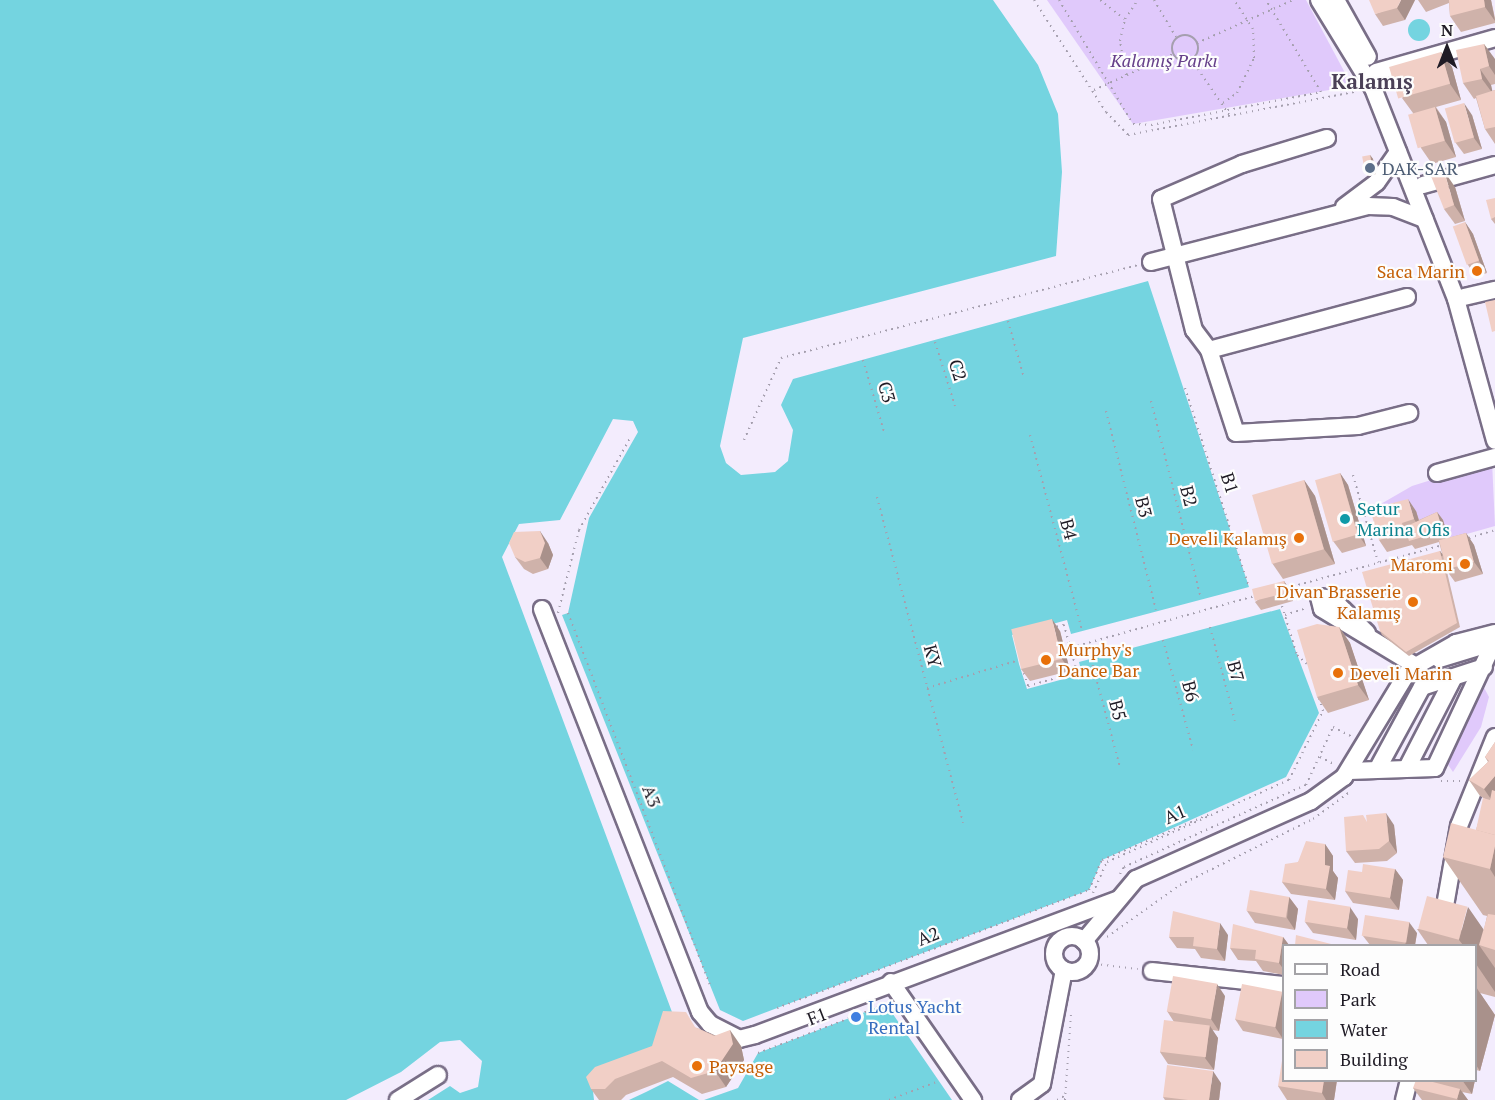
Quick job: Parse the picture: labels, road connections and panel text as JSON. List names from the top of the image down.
{
  "streets": {
    "path": [
      "C2",
      "C3",
      "B1",
      "B2",
      "B3",
      "B4",
      "KY",
      "B7",
      "B6",
      "B5",
      "A3",
      "A1",
      "A2",
      "F1"
    ]
  },
  "crossings": [
    ["A1", "A2"]
  ],
  "districts": ["Kalamış"],
  "parks": ["Kalamış Parkı"],
  "places": [
    "DAK-SAR",
    "Saca Marin",
    "Setur Marina Ofis",
    "Develi Kalamış",
    "Maromi",
    "Divan Brasserie Kalamış",
    "Murphy's Dance Bar",
    "Develi Marin",
    "Lotus Yacht Rental",
    "Paysage"
  ],
  "legend": [
    "Road",
    "Park",
    "Water",
    "Building"
  ],
  "north": "top"
}
